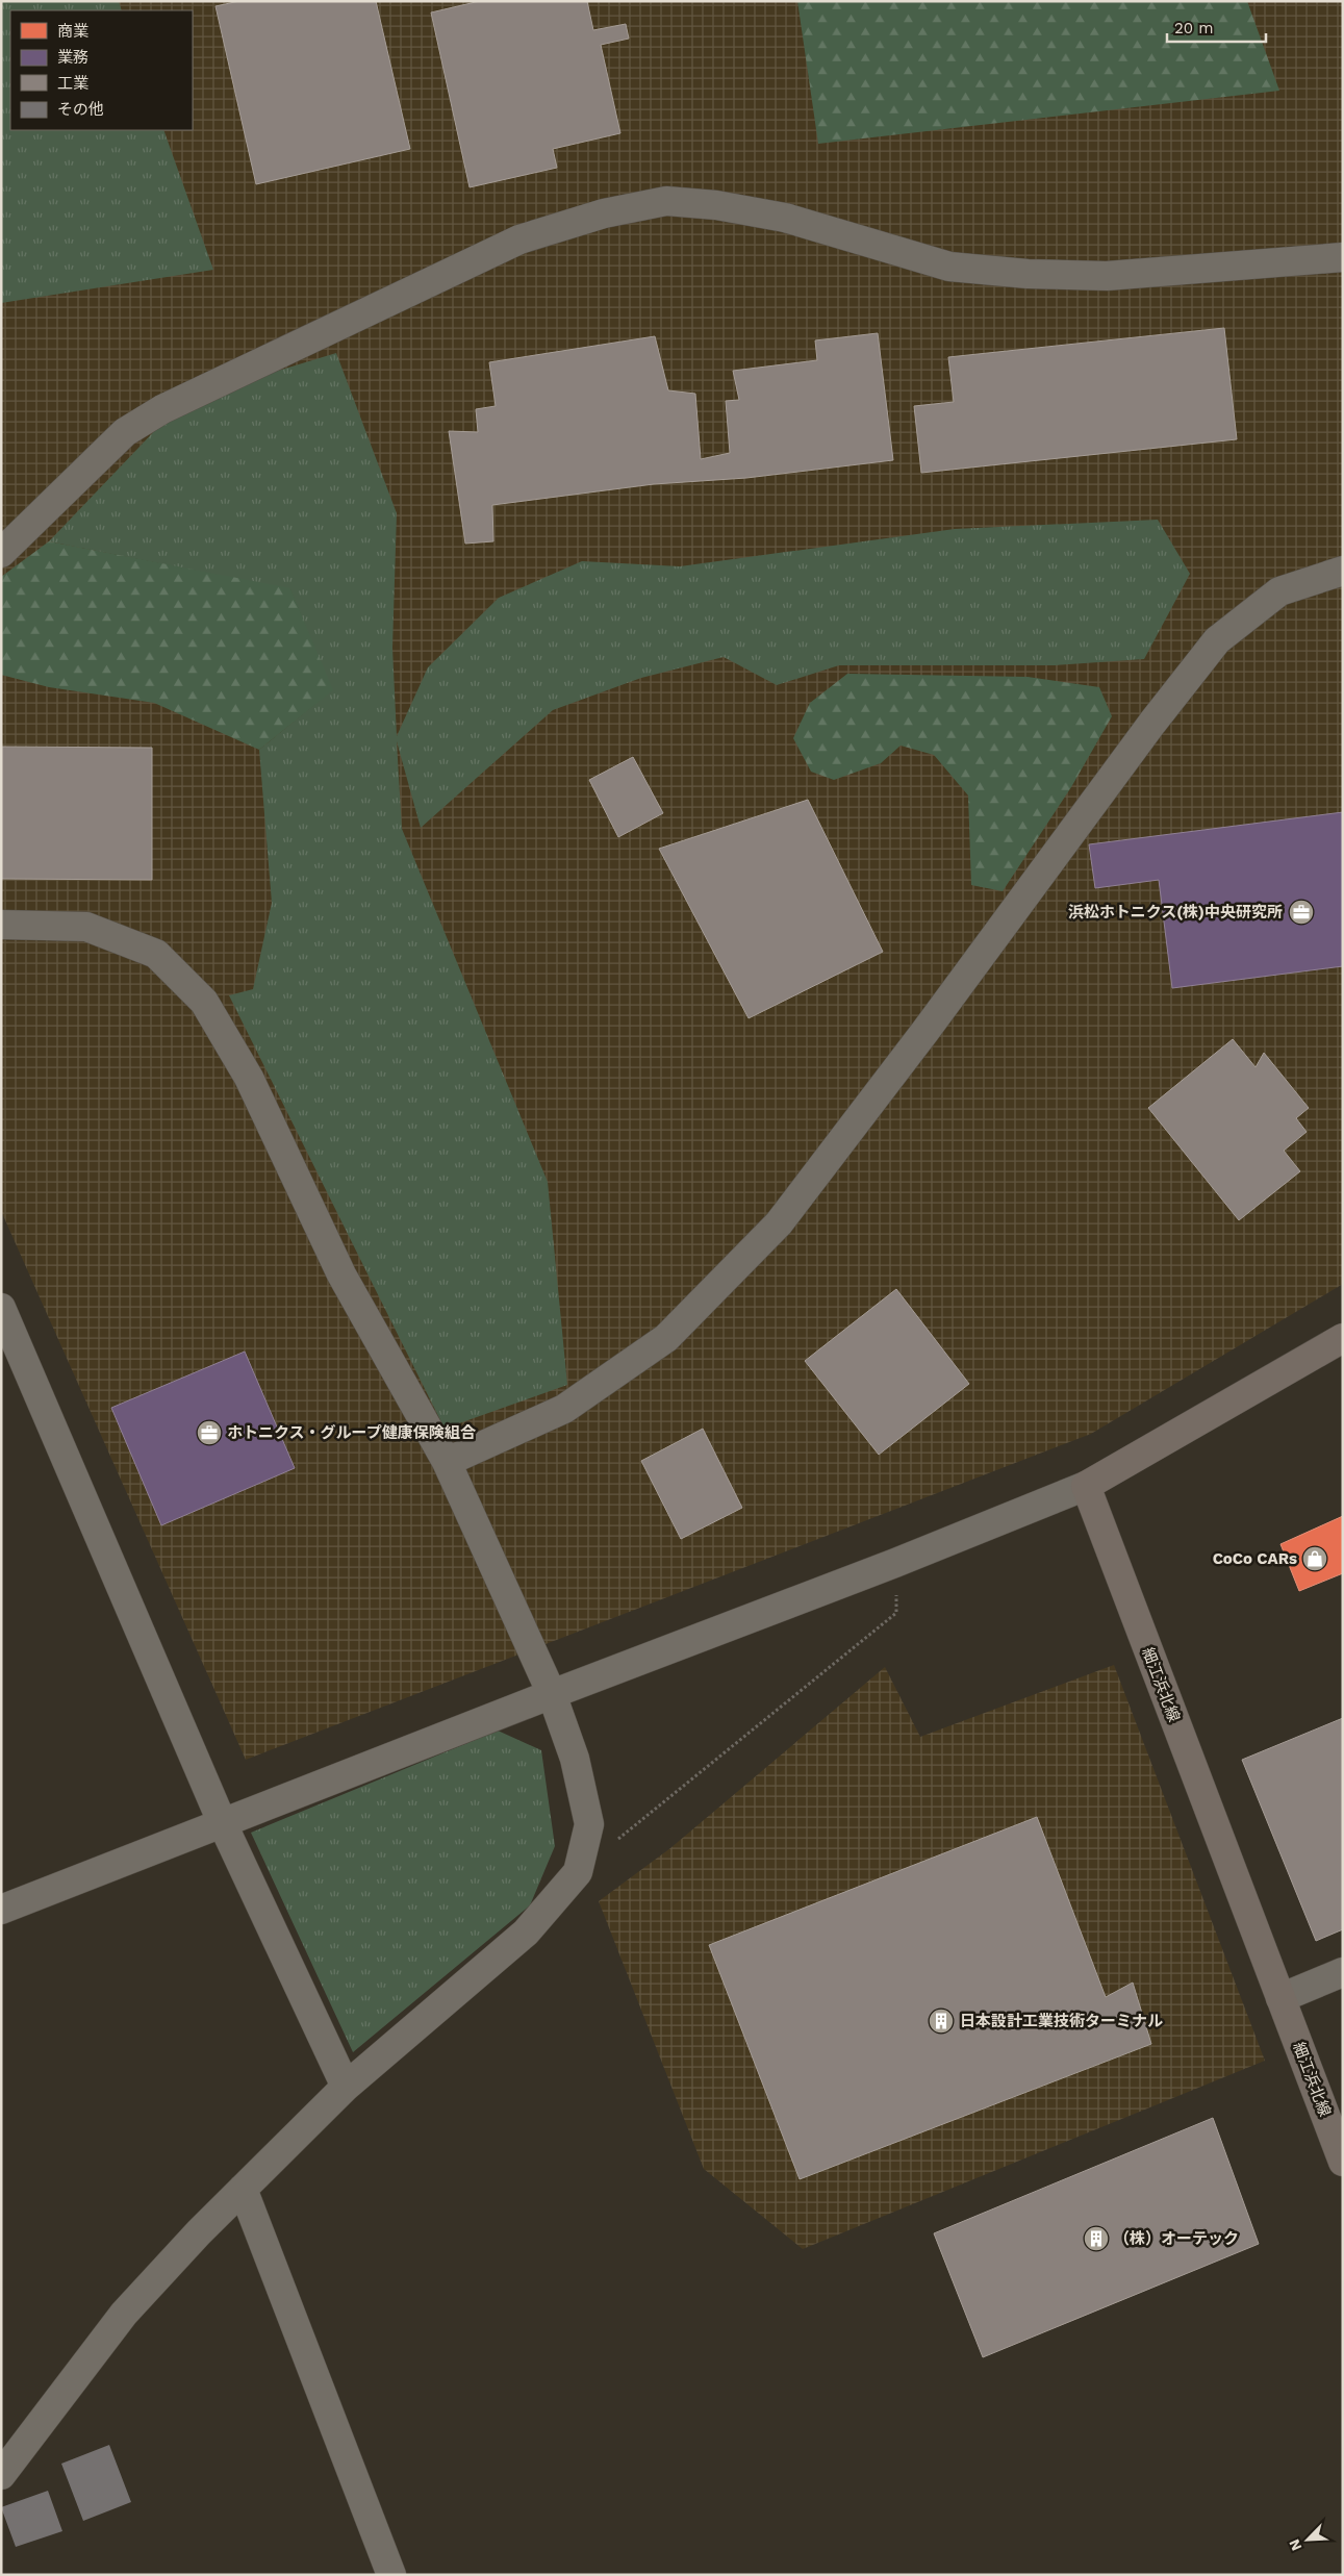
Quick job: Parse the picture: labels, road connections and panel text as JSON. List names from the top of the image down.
{
  "streets": {
    "main road": ["細江浜北線"]
  },
  "places": {
    "office": ["浜松ホトニクス(株)中央研究所", "ホトニクス・グループ健康保険組合"],
    "shop": ["CoCo CARs"],
    "building": ["日本設計工業技術ターミナル", "（株）オーテック"]
  },
  "legend": [
    "商業",
    "業務",
    "工業",
    "その他"
  ],
  "scale_bar": "20 m",
  "north": "bottom left"
}
